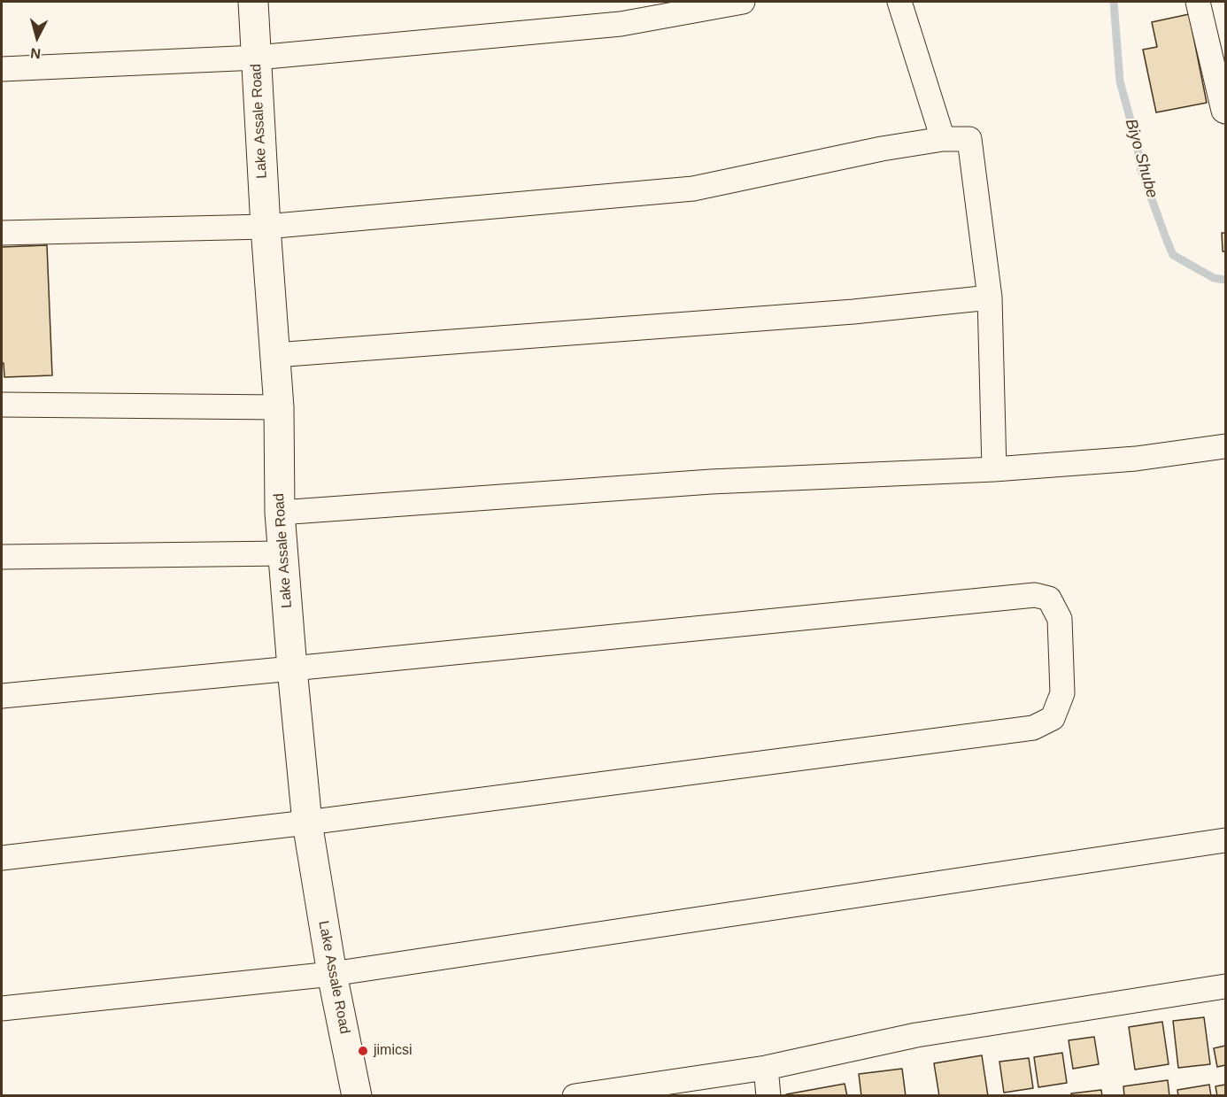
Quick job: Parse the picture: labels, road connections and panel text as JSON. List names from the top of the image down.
{
  "streets": {
    "street": ["Lake Assale Road"]
  },
  "water": ["Biyo Shube"],
  "places": ["jimicsi"],
  "north": "bottom"
}
